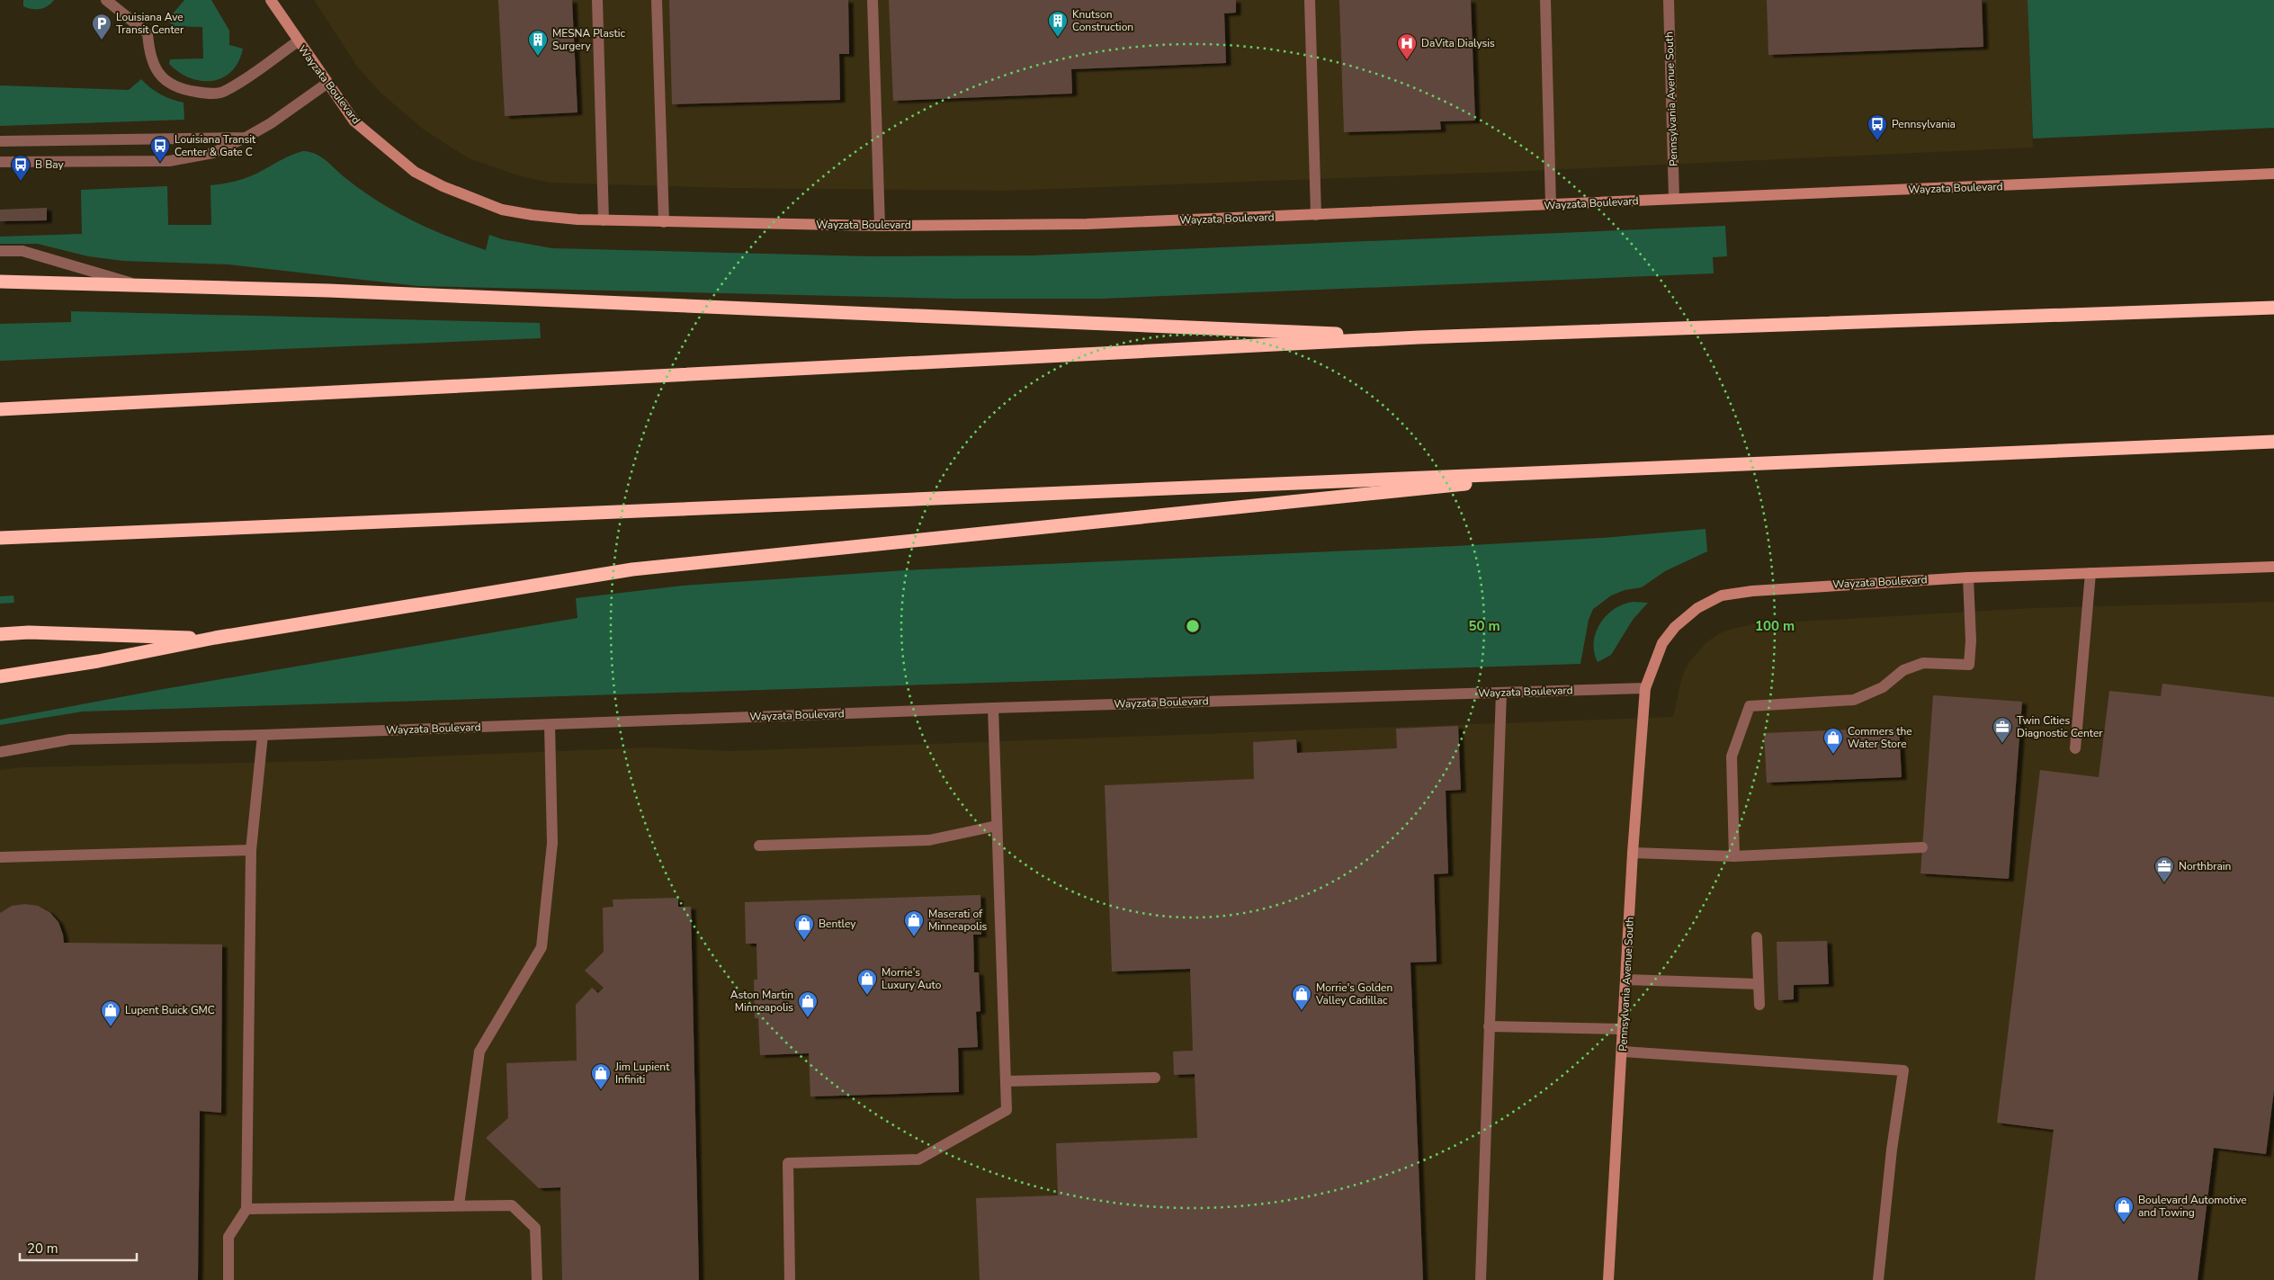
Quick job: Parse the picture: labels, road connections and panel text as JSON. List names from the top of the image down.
{
  "streets": {
    "street": ["Wayzata Boulevard", "Pennsylvania Avenue South"]
  },
  "crossings": [
    ["Wayzata Boulevard", "Pennsylvania Avenue South"]
  ],
  "places": {
    "building": ["Knutson Construction", "MESNA Plastic Surgery"],
    "parking": ["Louisiana Ave Transit Center"],
    "hospital": ["DaVita Dialysis"],
    "bus stop": ["Pennsylvania", "Louisiana Transit Center & Gate C", "B Bay"],
    "office": ["Twin Cities Diagnostic Center", "Northbrain"],
    "shop": [
      "Commers the Water Store",
      "Maserati of Minneapolis",
      "Bentley",
      "Morrie's Luxury Auto",
      "Morrie's Golden Valley Cadillac",
      "Aston Martin Minneapolis",
      "Lupent Buick GMC",
      "Jim Lupient Infiniti",
      "Boulevard Automotive and Towing"
    ]
  },
  "scale_bar": "20 m",
  "rings": ["50 m", "100 m"]
}
